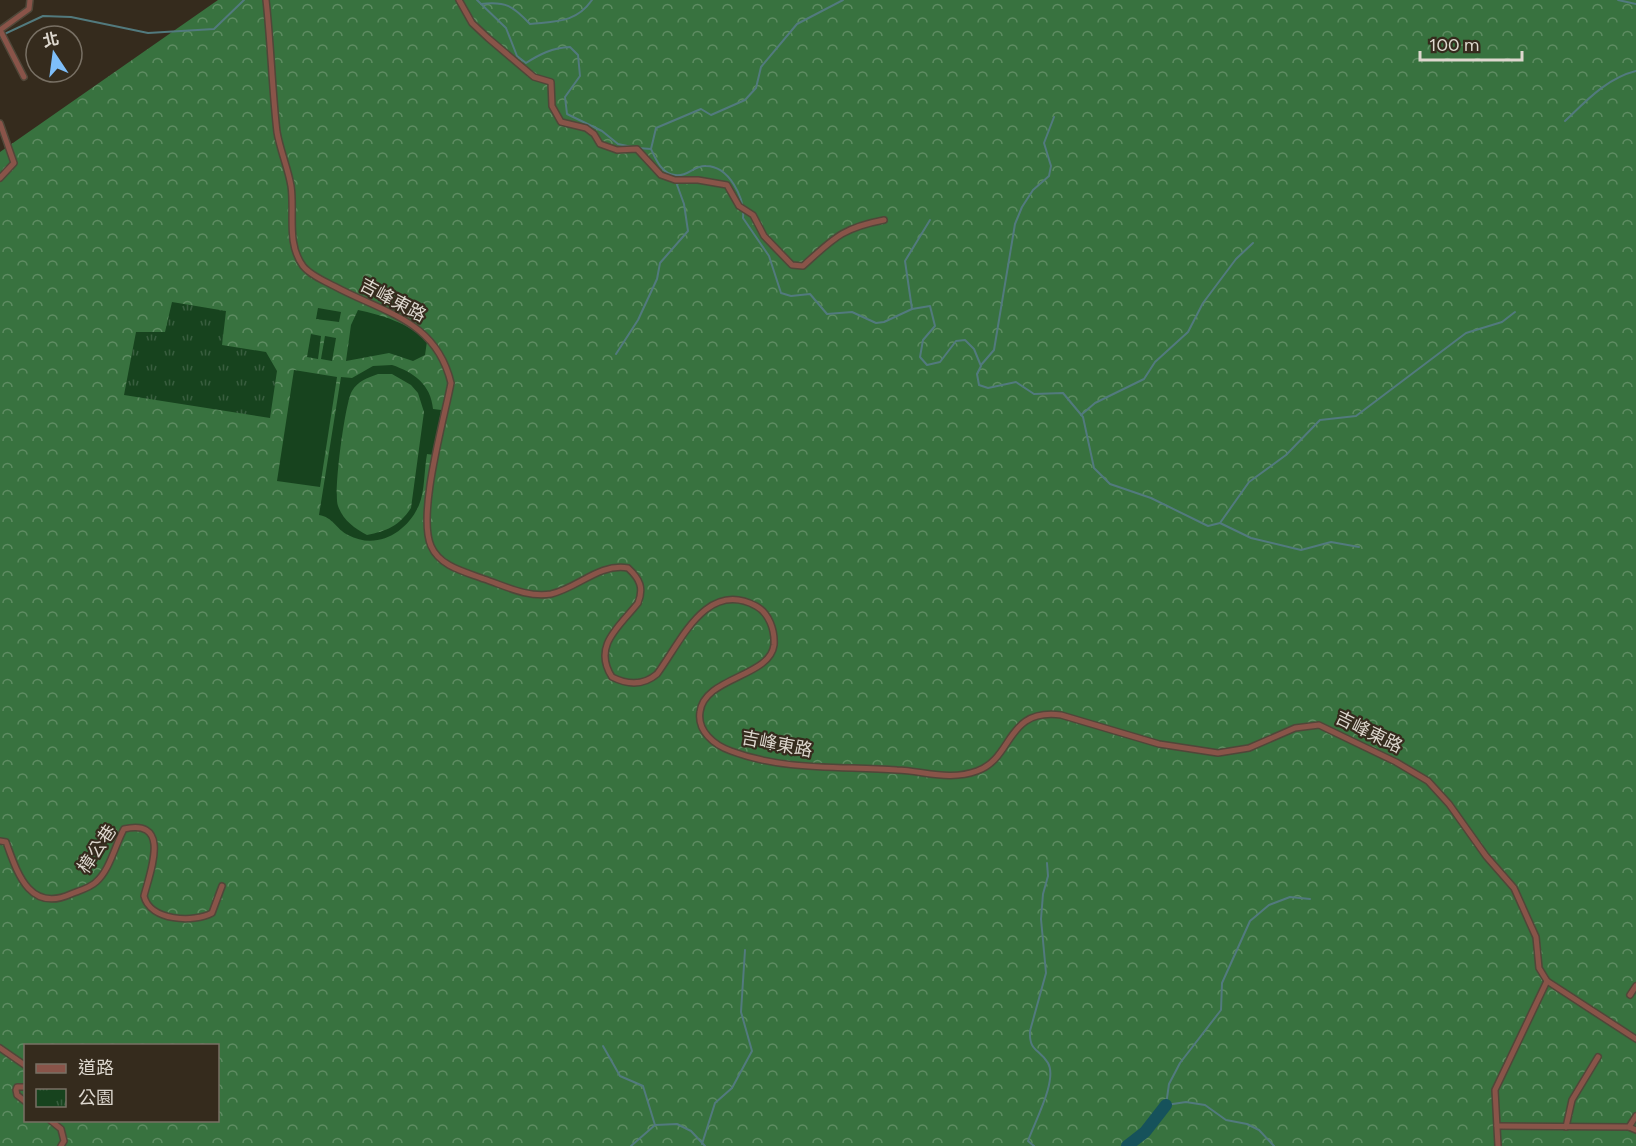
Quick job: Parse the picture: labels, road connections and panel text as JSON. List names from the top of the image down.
{
  "streets": {
    "street": ["吉峰東路", "樟公巷"]
  },
  "legend": ["道路", "公園"],
  "scale_bar": "100 m",
  "north": "top"
}
